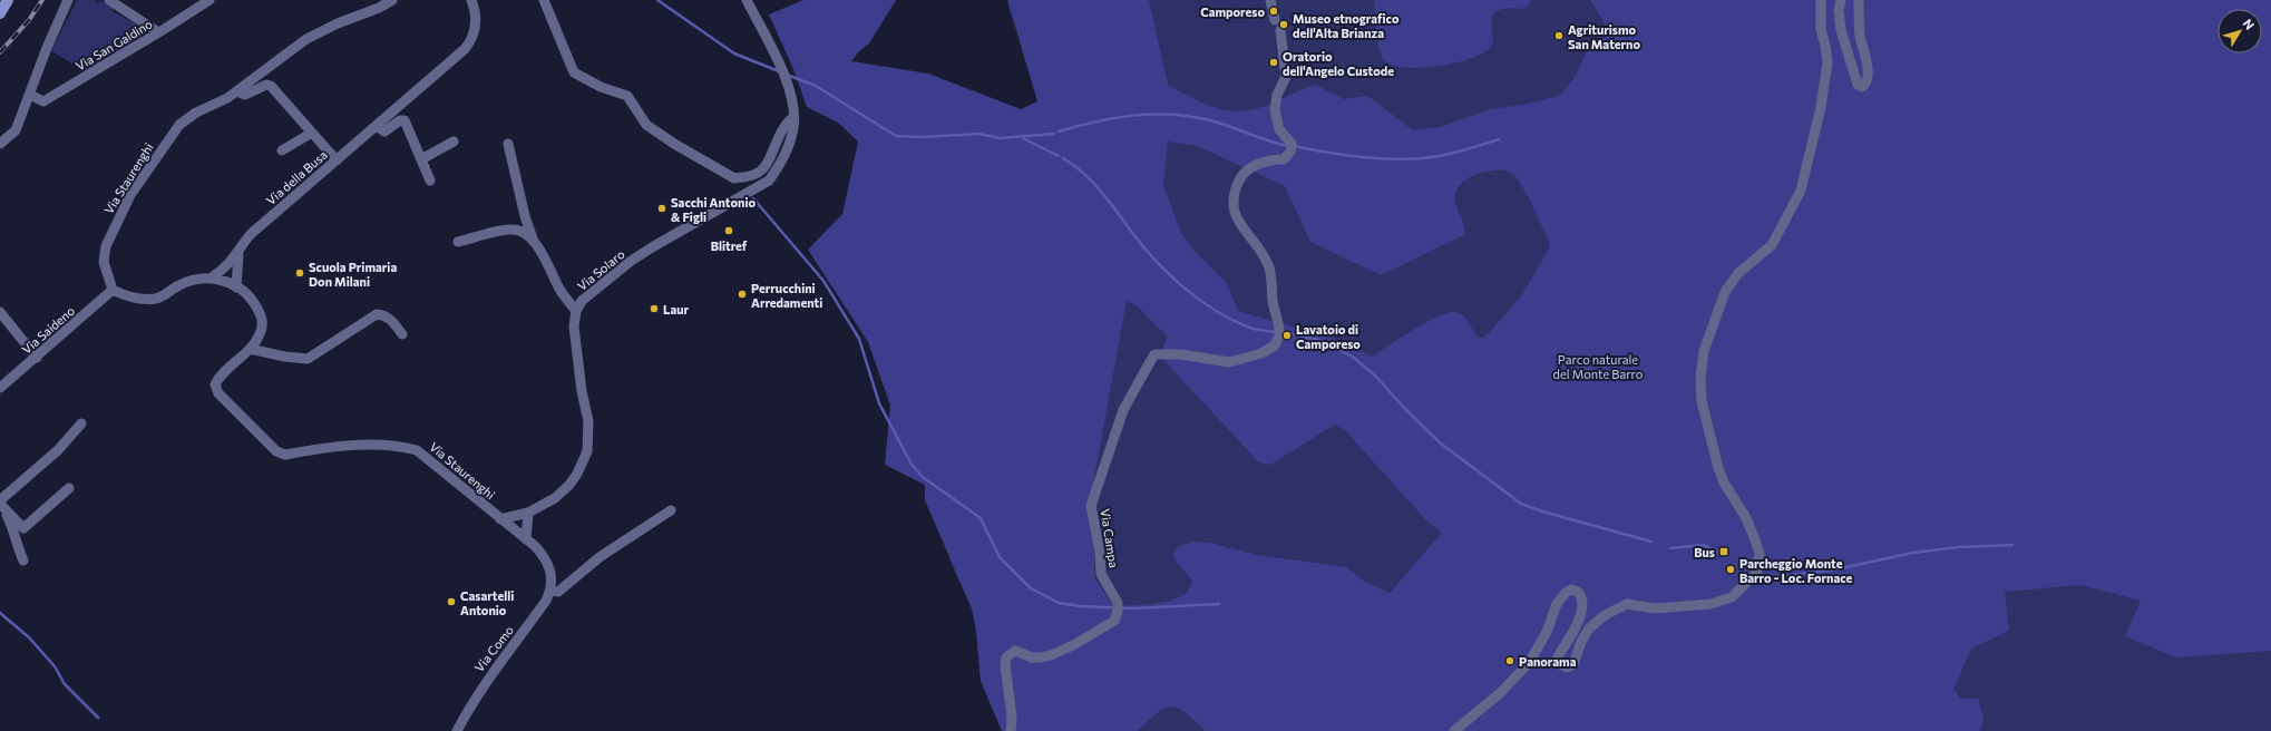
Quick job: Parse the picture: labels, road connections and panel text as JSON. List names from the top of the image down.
{
  "streets": {
    "street": [
      "Via San Galdino",
      "Via della Busa",
      "Via Staurenghi",
      "Via Solaro",
      "Via Saideno",
      "Via Campa",
      "Via Como"
    ]
  },
  "crossings": [
    ["Via Staurenghi", "Via Saideno"]
  ],
  "parks": ["Parco naturale del Monte Barro"],
  "places": {
    "other": [
      "Camporeso",
      "Museo etnografico dell'Alta Brianza",
      "Agriturismo San Materno",
      "Oratorio dell'Angelo Custode",
      "Sacchi Antonio & Figli",
      "Blitref",
      "Scuola Primaria Don Milani",
      "Perrucchini Arredamenti",
      "Laur",
      "Lavatoio di Camporeso",
      "Parcheggio Monte Barro - Loc. Fornace",
      "Casartelli Antonio",
      "Panorama"
    ],
    "transit": ["Bus"]
  },
  "north": "top right"
}
